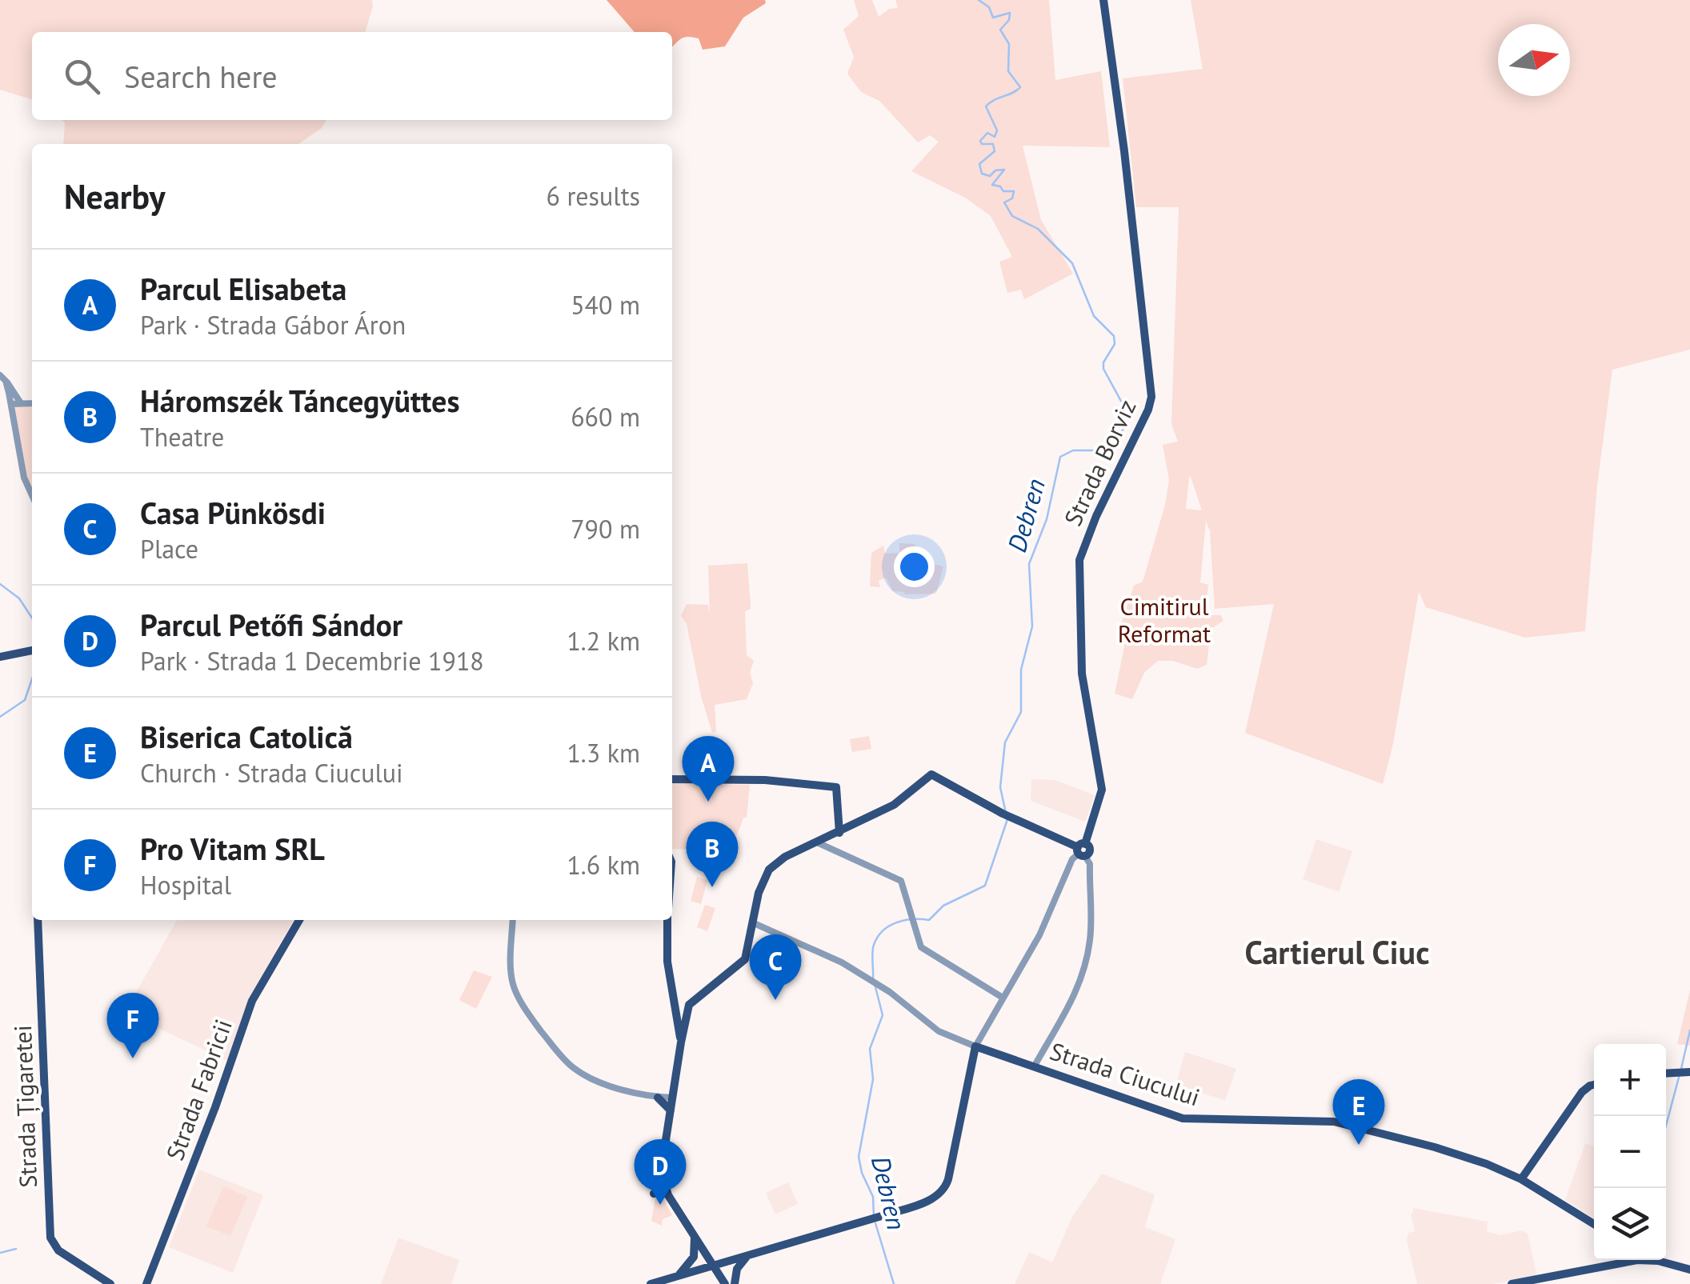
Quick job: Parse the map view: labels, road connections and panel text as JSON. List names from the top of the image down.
{
  "streets": {
    "main road": [
      "Strada Borviz",
      "Strada Ciucului",
      "Strada Fabricii",
      "Strada Țigaretei"
    ]
  },
  "districts": ["Cartierul Ciuc"],
  "water": ["Debren"],
  "parks": ["Cimitirul Reformat"],
  "north": "right",
  "page": {
    "search": "Search here",
    "heading": ["Nearby", "6 results"],
    "list": [
      {
        "mark": "A",
        "name": "Parcul Elisabeta",
        "note": "Park · Strada Gábor Áron",
        "value": "540 m"
      },
      {
        "mark": "B",
        "name": "Háromszék Táncegyüttes",
        "note": "Theatre",
        "value": "660 m"
      },
      {
        "mark": "C",
        "name": "Casa Pünkösdi",
        "note": "Place",
        "value": "790 m"
      },
      {
        "mark": "D",
        "name": "Parcul Petőfi Sándor",
        "note": "Park · Strada 1 Decembrie 1918",
        "value": "1.2 km"
      },
      {
        "mark": "E",
        "name": "Biserica Catolică",
        "note": "Church · Strada Ciucului",
        "value": "1.3 km"
      },
      {
        "mark": "F",
        "name": "Pro Vitam SRL",
        "note": "Hospital",
        "value": "1.6 km"
      }
    ],
    "pins": [
      "A",
      "B",
      "C",
      "F",
      "E",
      "D"
    ],
    "map_buttons": ["+", "−"]
  }
}
